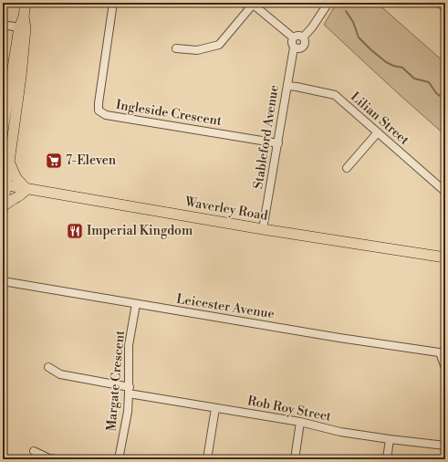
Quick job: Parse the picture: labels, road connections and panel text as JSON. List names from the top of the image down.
{
  "streets": {
    "main road": ["Waverley Road"],
    "street": [
      "Ingleside Crescent",
      "Lilian Street",
      "Stableford Avenue",
      "Leicester Avenue",
      "Margate Crescent",
      "Rob Roy Street"
    ]
  },
  "crossings": [
    ["Ingleside Crescent", "Stableford Avenue"],
    ["Lilian Street", "Stableford Avenue"],
    ["Stableford Avenue", "Waverley Road"],
    ["Leicester Avenue", "Margate Crescent"],
    ["Margate Crescent", "Rob Roy Street"]
  ],
  "places": {
    "supermarket": ["7-Eleven"],
    "restaurant": ["Imperial Kingdom"]
  }
}
